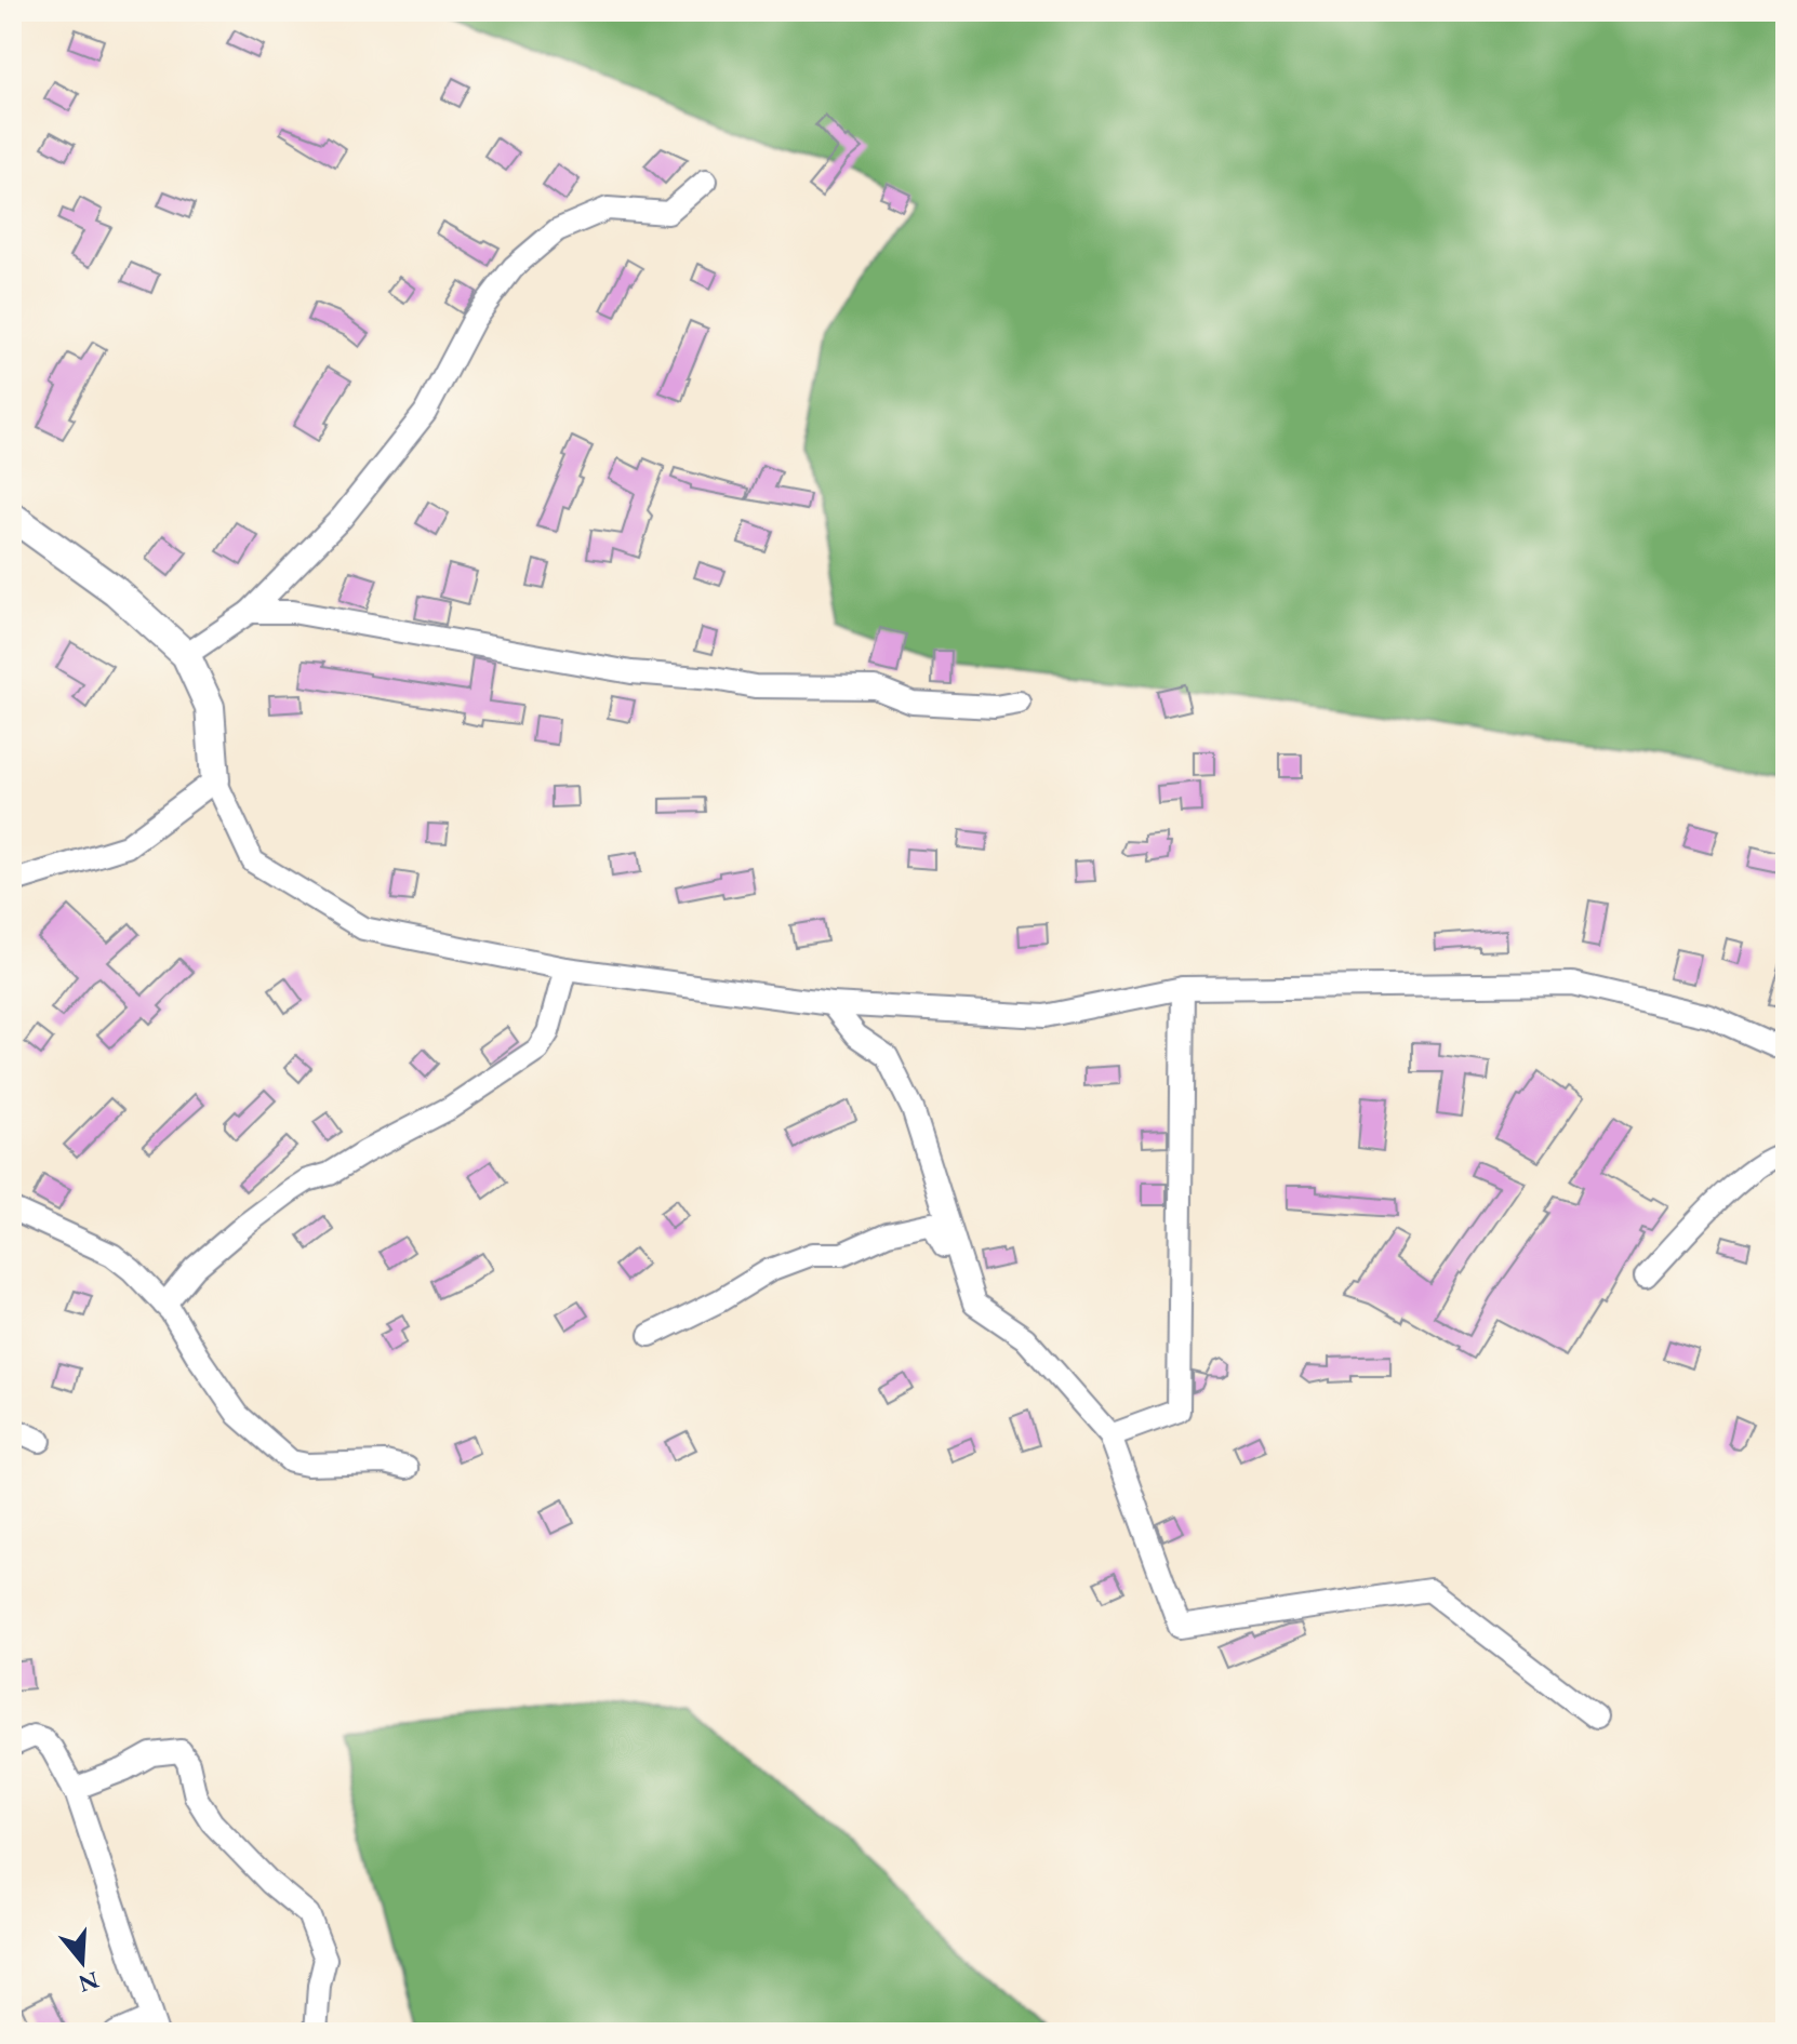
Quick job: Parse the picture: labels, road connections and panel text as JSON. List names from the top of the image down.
{
  "north": "bottom"
}
